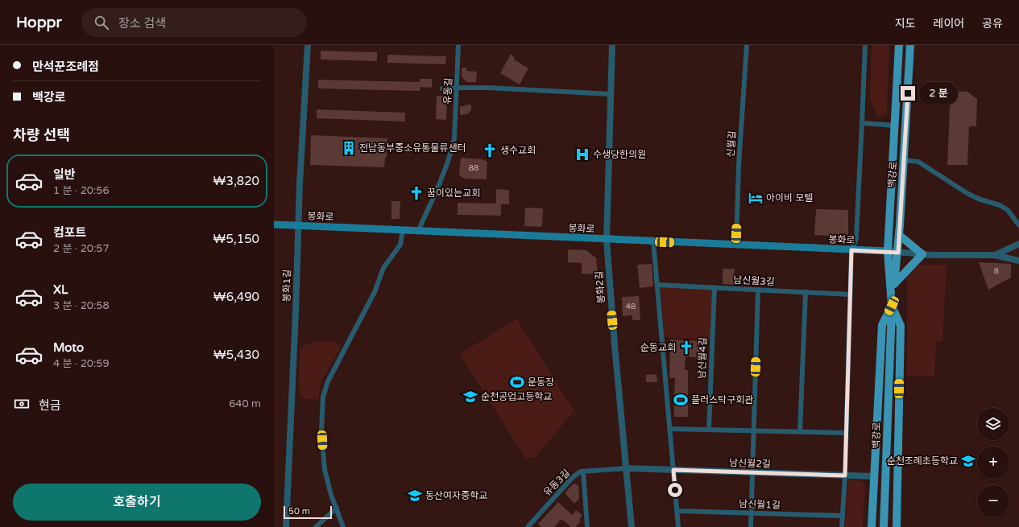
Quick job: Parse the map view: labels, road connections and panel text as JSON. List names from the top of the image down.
{
  "streets": {
    "main road": ["백강로", "봉화로"],
    "street": [
      "유동길",
      "신월길",
      "남신월3길",
      "봉화1길",
      "봉화2길",
      "남신월4길",
      "남신월2길",
      "유동3길",
      "남신월1길"
    ]
  },
  "crossings": [
    ["유동길", "봉화로"],
    ["신월길", "봉화로"],
    ["백강로", "봉화로"],
    ["봉화로", "봉화1길"],
    ["봉화로", "봉화2길"],
    ["남신월3길", "남신월4길"],
    ["봉화2길", "남신월2길"],
    ["봉화2길", "유동3길"],
    ["남신월2길", "유동3길"]
  ],
  "places": {
    "building": ["전남동부중소유통물류센터"],
    "church": ["생수교회", "꿈이있는교회", "순동교회"],
    "hospital": ["수생당한의원"],
    "hotel": ["아이비 모텔"],
    "sports": ["운동장", "플러스탁구회관"],
    "school or university": ["순천공업고등학교", "순천조례초등학교", "동산여자중학교"]
  },
  "house_numbers": ["88", "8", "48"],
  "scale_bar": "50 m",
  "page": {
    "header": "Hoppr",
    "search": "장소 검색",
    "nav": ["지도", "레이어", "공유"],
    "banner": ["만석꾼조례점", "백강로"],
    "bubble": "2 분",
    "heading": "차량 선택",
    "list": [
      {
        "name": "일반",
        "note": "1 분 · 20:56",
        "value": "₩3,820"
      },
      {
        "name": "컴포트",
        "note": "2 분 · 20:57",
        "value": "₩5,150"
      },
      {
        "name": "XL",
        "note": "3 분 · 20:58",
        "value": "₩6,490"
      },
      {
        "name": "Moto",
        "note": "4 분 · 20:59",
        "value": "₩5,430"
      }
    ],
    "pay": ["현금", "640 m"],
    "map_buttons": ["+", "−"],
    "buttons": "호출하기",
    "scale": "50 m"
  }
}
